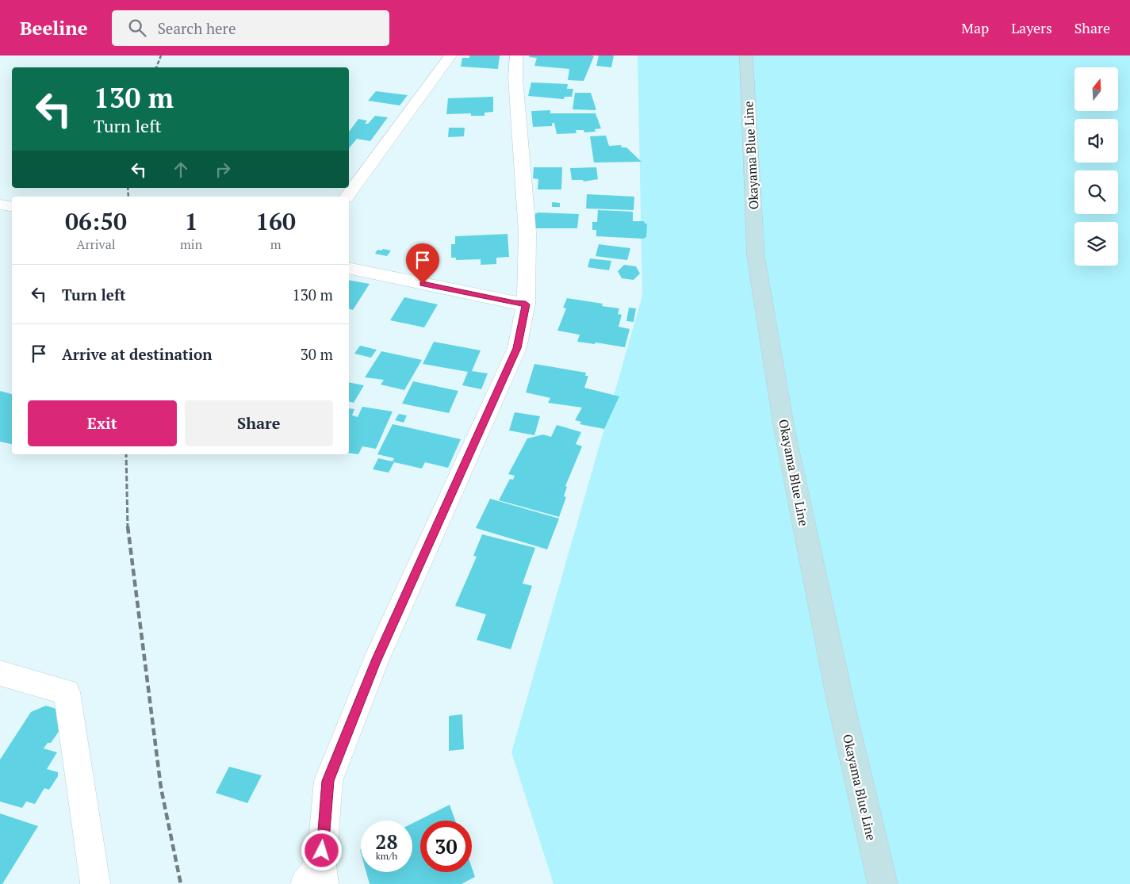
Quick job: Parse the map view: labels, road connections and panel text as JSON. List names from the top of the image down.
{
  "streets": {
    "main road": ["Okayama Blue Line"]
  },
  "north": "top",
  "page": {
    "header": "Beeline",
    "search": "Search here",
    "nav": ["Map", "Layers", "Share"],
    "turn": ["130 m", "Turn left"],
    "eta": [
      "06:50",
      "Arrival",
      "1",
      "min",
      "160",
      "m"
    ],
    "list": [
      {
        "name": "Turn left",
        "value": "130 m"
      },
      {
        "name": "Arrive at destination",
        "value": "30 m"
      }
    ],
    "buttons": ["Exit", "Share"],
    "speed": "28 km/h",
    "limit": "30"
  }
}
